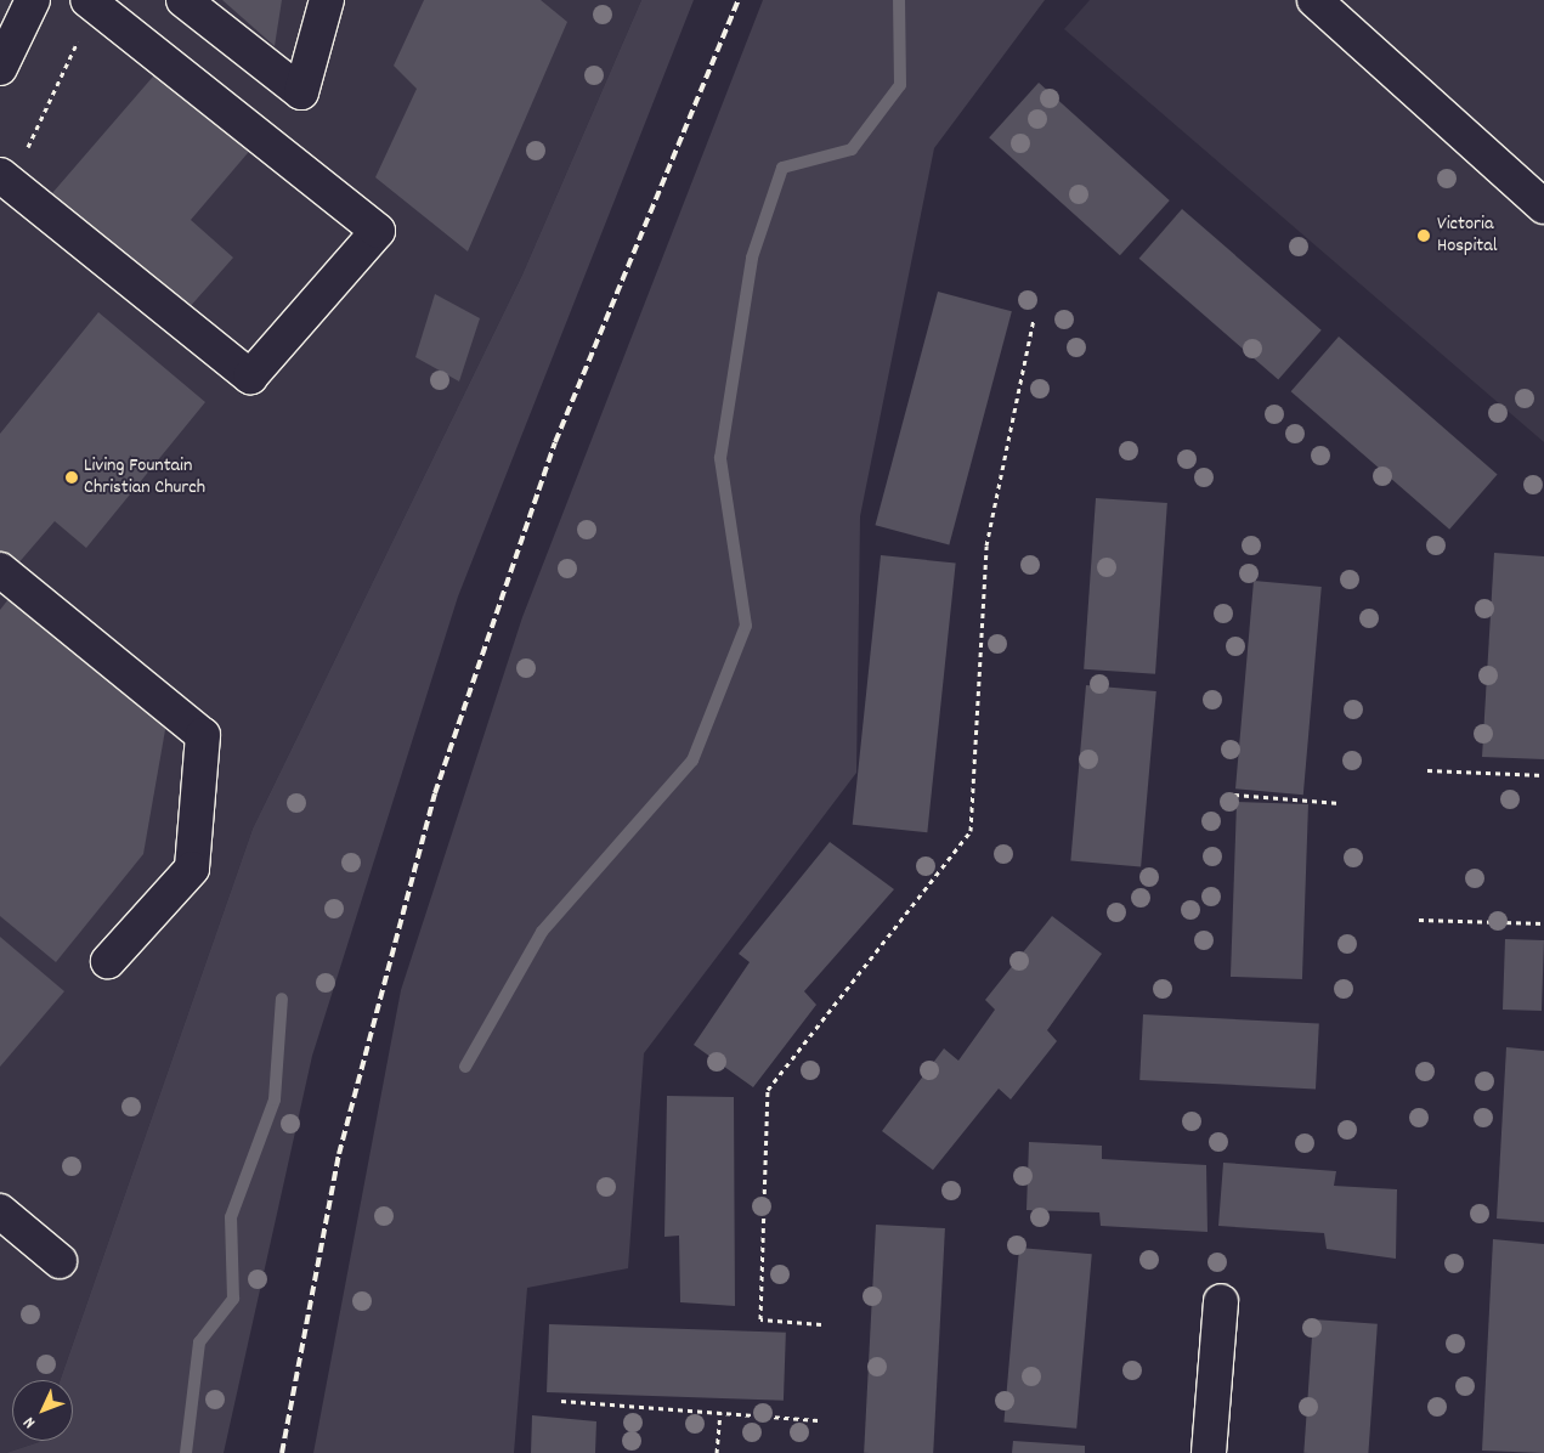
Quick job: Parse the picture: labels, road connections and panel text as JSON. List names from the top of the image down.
{
  "places": ["Victoria Hospital", "Living Fountain Christian Church"],
  "north": "bottom left"
}
